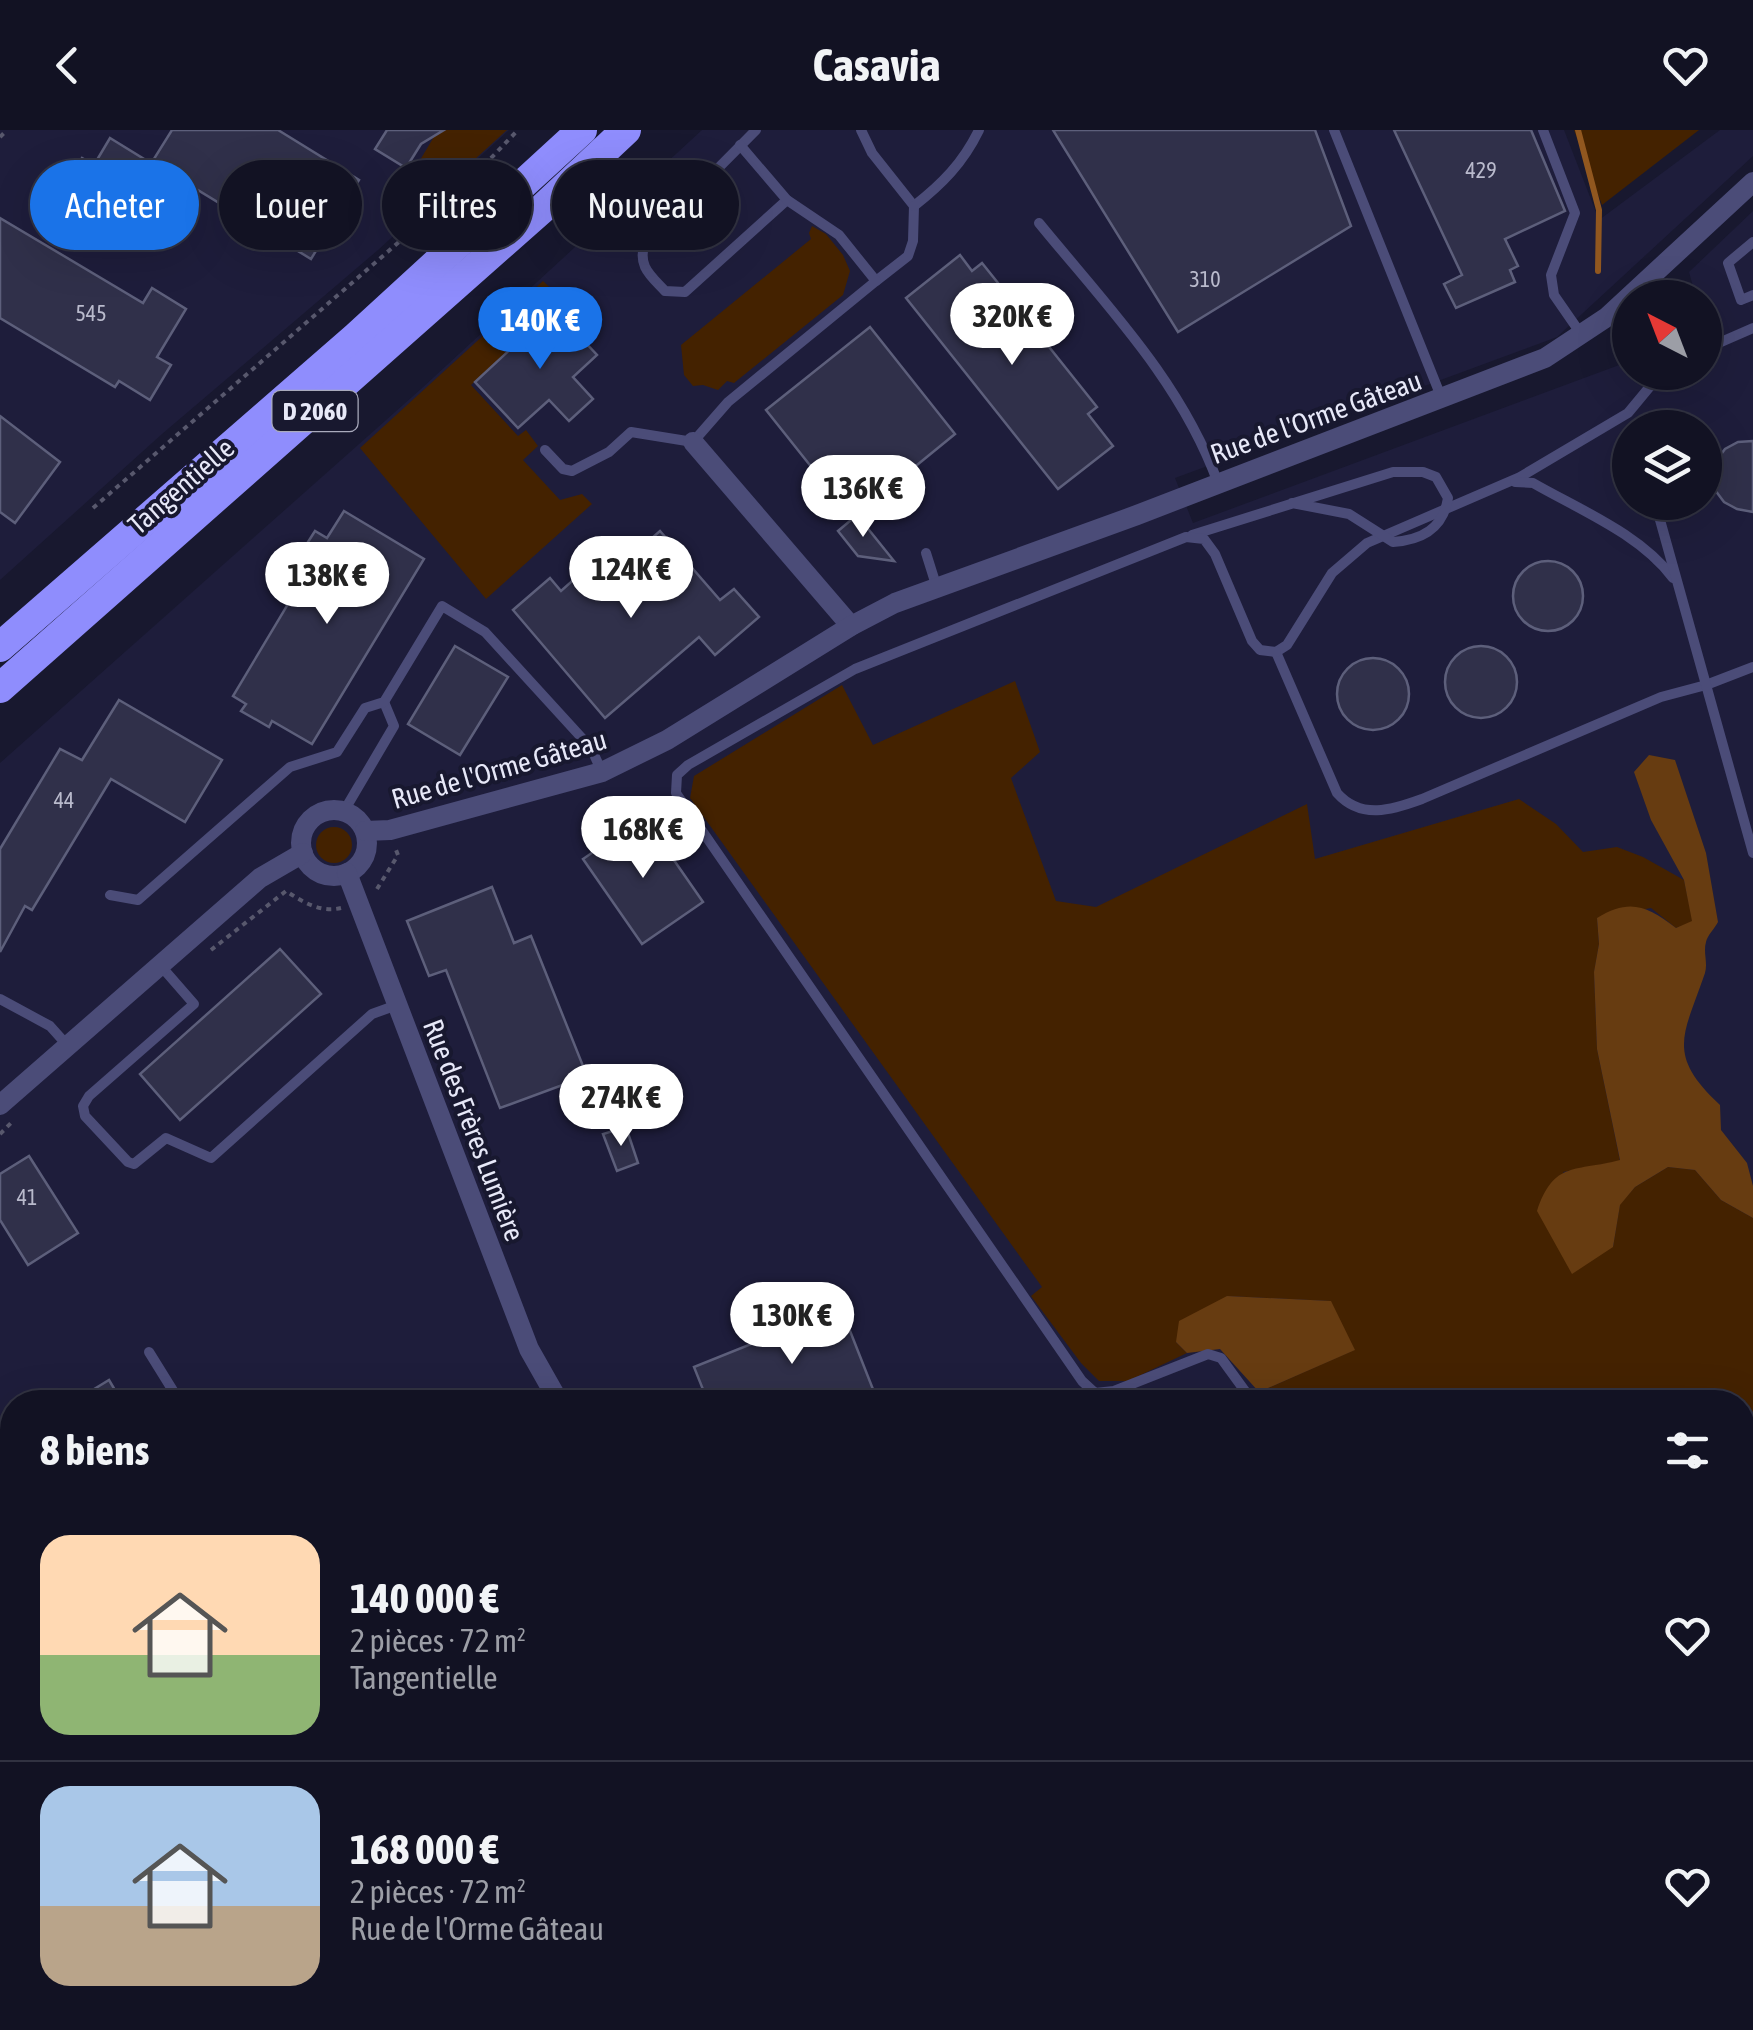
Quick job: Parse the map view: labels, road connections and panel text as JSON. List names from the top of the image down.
{
  "streets": {
    "highway": ["D 2060", "Tangentielle"],
    "street": ["Rue de l'Orme Gâteau", "Rue des Frères Lumière"]
  },
  "crossings": [
    ["Rue de l'Orme Gâteau", "Rue des Frères Lumière"]
  ],
  "house_numbers": [
    "429",
    "310",
    "545",
    "44",
    "41"
  ],
  "north": "top left",
  "page": {
    "header": "Casavia",
    "chip": [
      "Acheter",
      "Louer",
      "Filtres",
      "Nouveau"
    ],
    "price": [
      "320K €",
      "140K €",
      "136K €",
      "124K €",
      "138K €",
      "168K €",
      "274K €",
      "130K €"
    ],
    "heading": "8 biens",
    "list": [
      {
        "name": "140 000 €",
        "note": "2 pièces · 72 m² · Tangentielle"
      },
      {
        "name": "168 000 €",
        "note": "2 pièces · 72 m² · Rue de l'Orme Gâteau"
      }
    ]
  }
}
